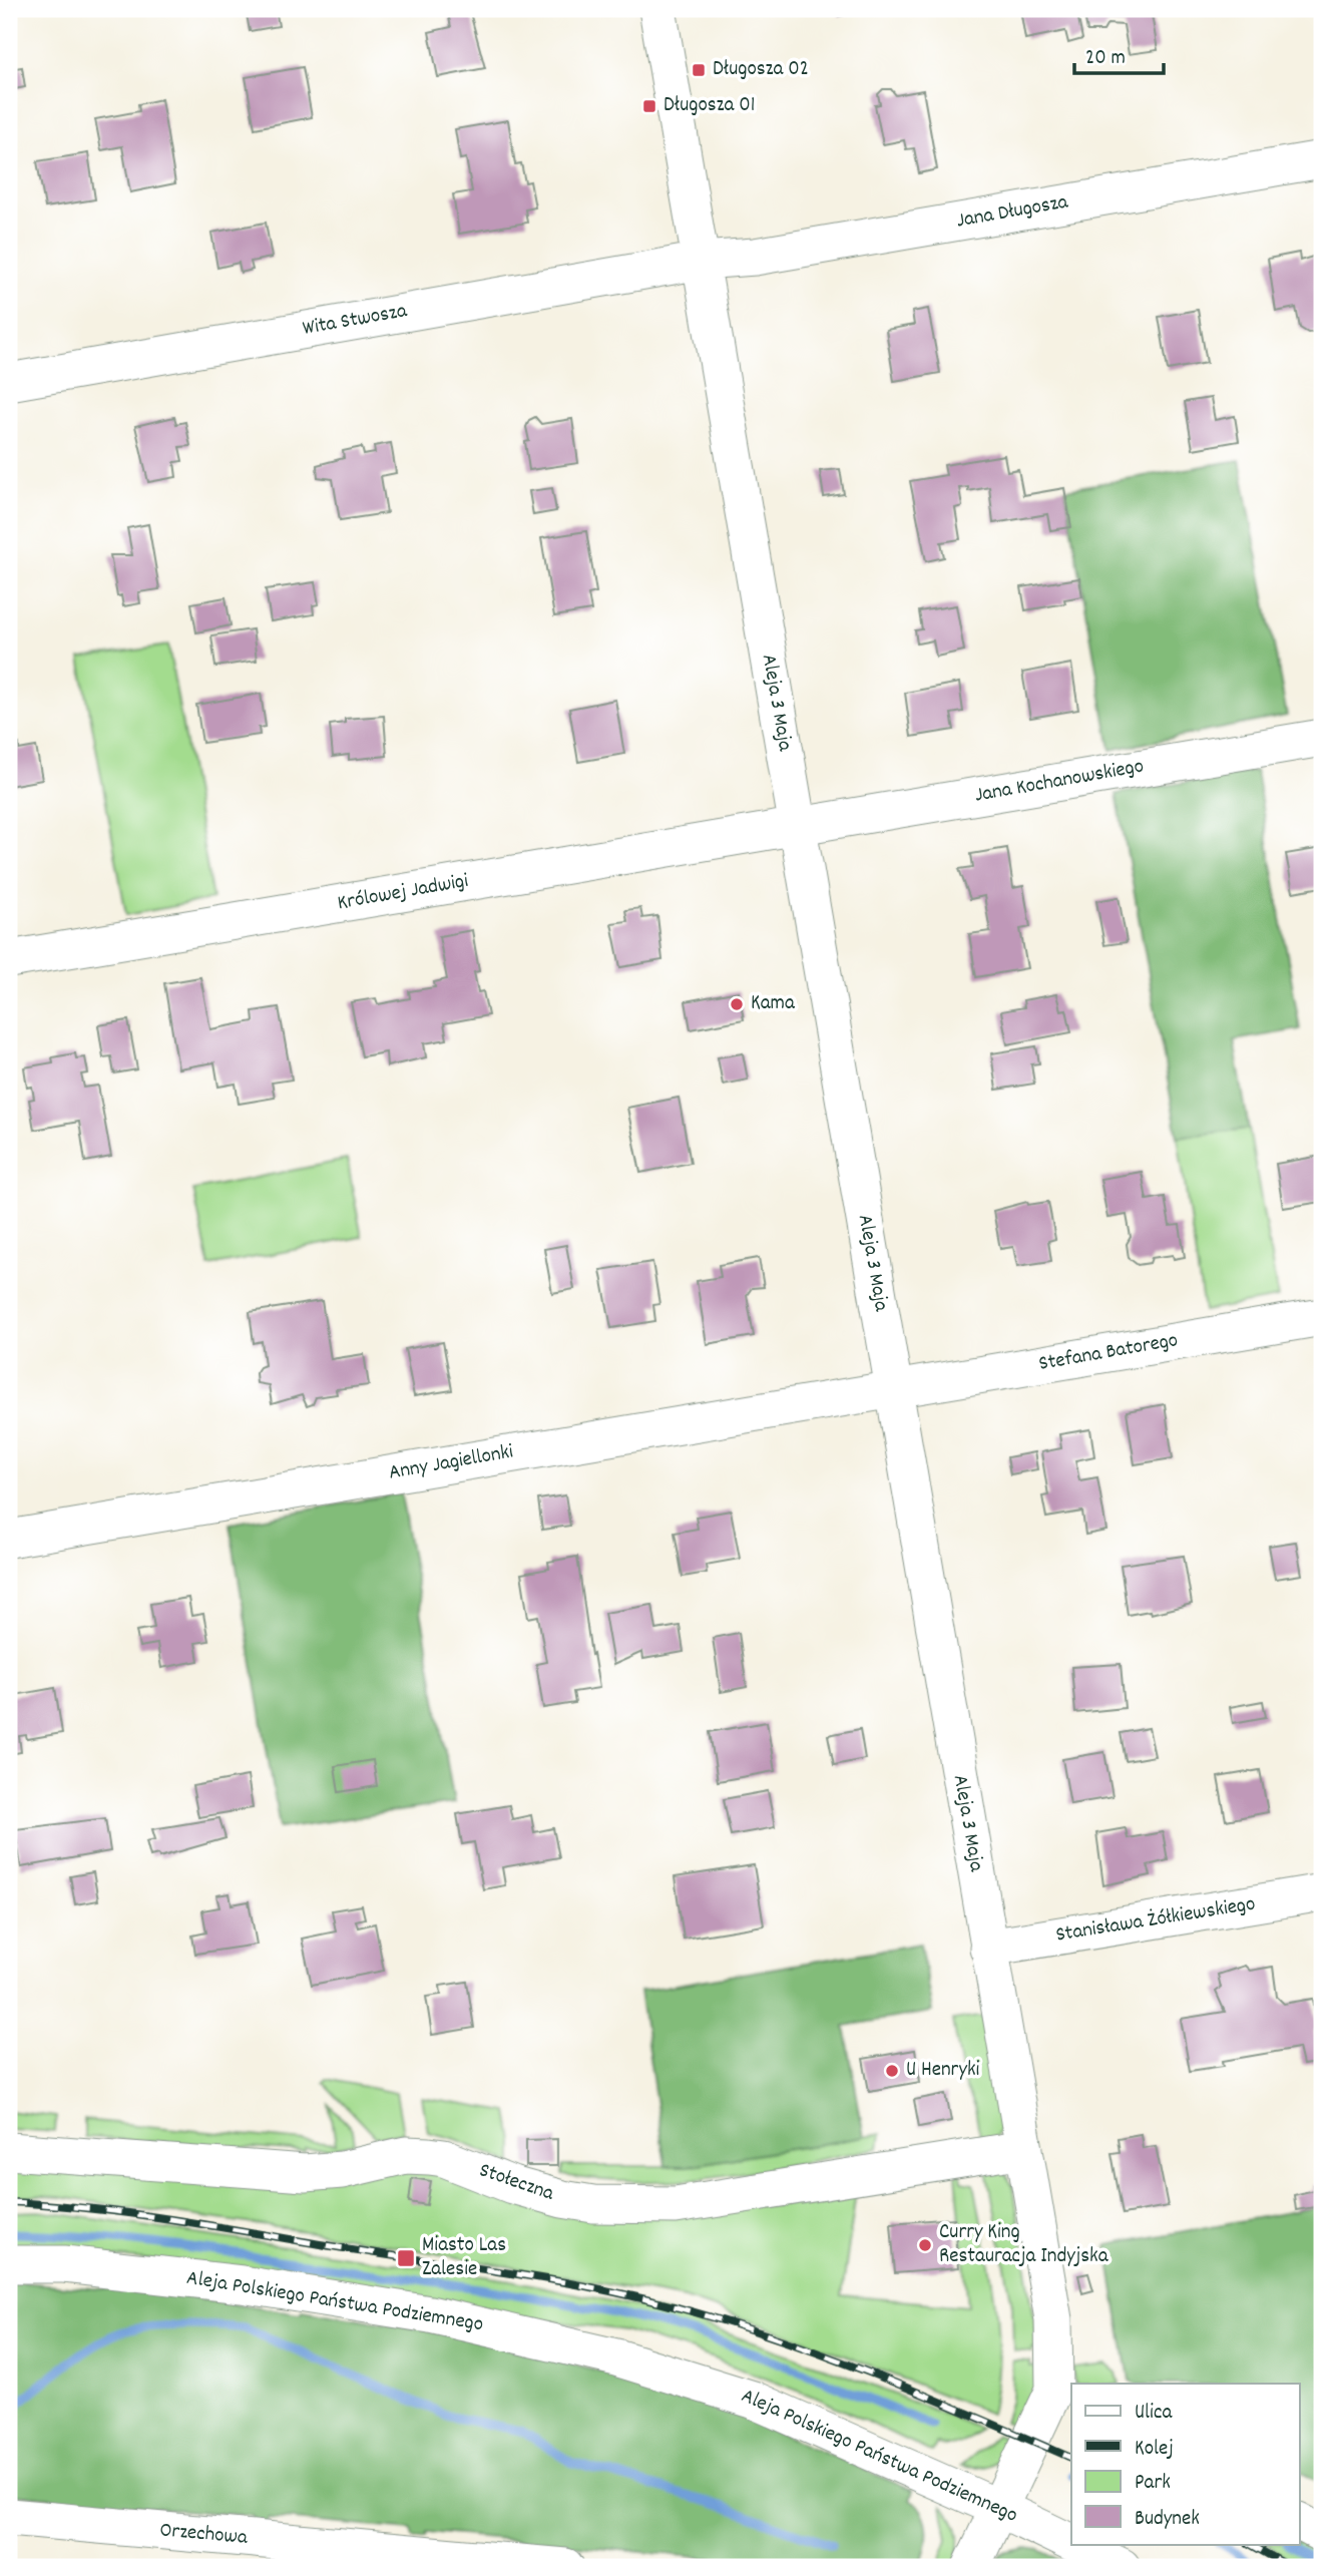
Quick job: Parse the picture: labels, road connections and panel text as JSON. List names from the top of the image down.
{
  "streets": {
    "street": [
      "Jana Długosza",
      "Wita Stwosza",
      "Aleja 3 Maja",
      "Jana Kochanowskiego",
      "Królowej Jadwigi",
      "Stefana Batorego",
      "Anny Jagiellonki",
      "Stanisława Żółkiewskiego",
      "Stołeczna",
      "Aleja Polskiego Państwa Podziemnego",
      "Orzechowa"
    ]
  },
  "crossings": [
    ["Jana Długosza", "Wita Stwosza"],
    ["Jana Długosza", "Aleja 3 Maja"],
    ["Wita Stwosza", "Aleja 3 Maja"],
    ["Aleja 3 Maja", "Jana Kochanowskiego"],
    ["Aleja 3 Maja", "Królowej Jadwigi"],
    ["Aleja 3 Maja", "Stefana Batorego"],
    ["Aleja 3 Maja", "Anny Jagiellonki"],
    ["Aleja 3 Maja", "Stanisława Żółkiewskiego"],
    ["Aleja 3 Maja", "Stołeczna"],
    ["Aleja 3 Maja", "Aleja Polskiego Państwa Podziemnego"],
    ["Jana Kochanowskiego", "Królowej Jadwigi"],
    ["Stefana Batorego", "Anny Jagiellonki"]
  ],
  "places": {
    "transit": ["Długosza 02", "Długosza 01", "Miasto Las Zalesie"],
    "other": ["Kama", "U Henryki", "Curry King Restauracja Indyjska"]
  },
  "legend": [
    "Ulica",
    "Kolej",
    "Park",
    "Budynek"
  ],
  "scale_bar": "20 m"
}
